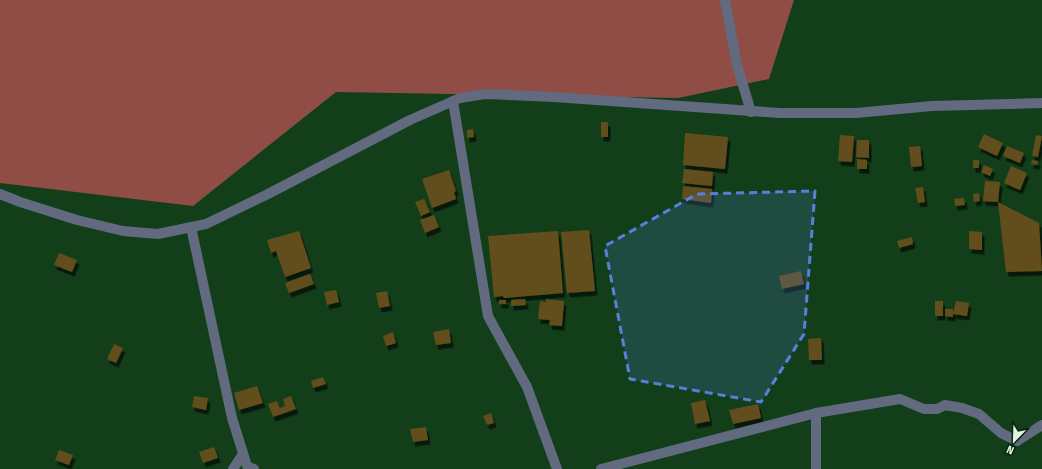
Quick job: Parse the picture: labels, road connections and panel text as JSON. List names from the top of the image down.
{
  "north": "bottom left"
}
